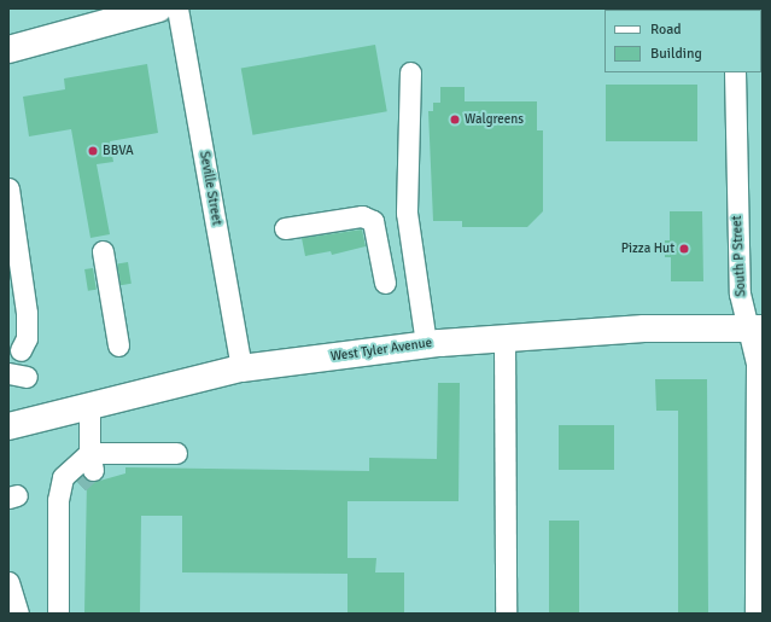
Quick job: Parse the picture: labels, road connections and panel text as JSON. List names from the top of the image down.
{
  "streets": {
    "main road": ["West Tyler Avenue"],
    "street": ["Seville Street", "South P Street"]
  },
  "crossings": [
    ["Seville Street", "West Tyler Avenue"],
    ["South P Street", "West Tyler Avenue"]
  ],
  "places": ["Walgreens", "BBVA", "Pizza Hut"],
  "legend": ["Road", "Building"]
}
